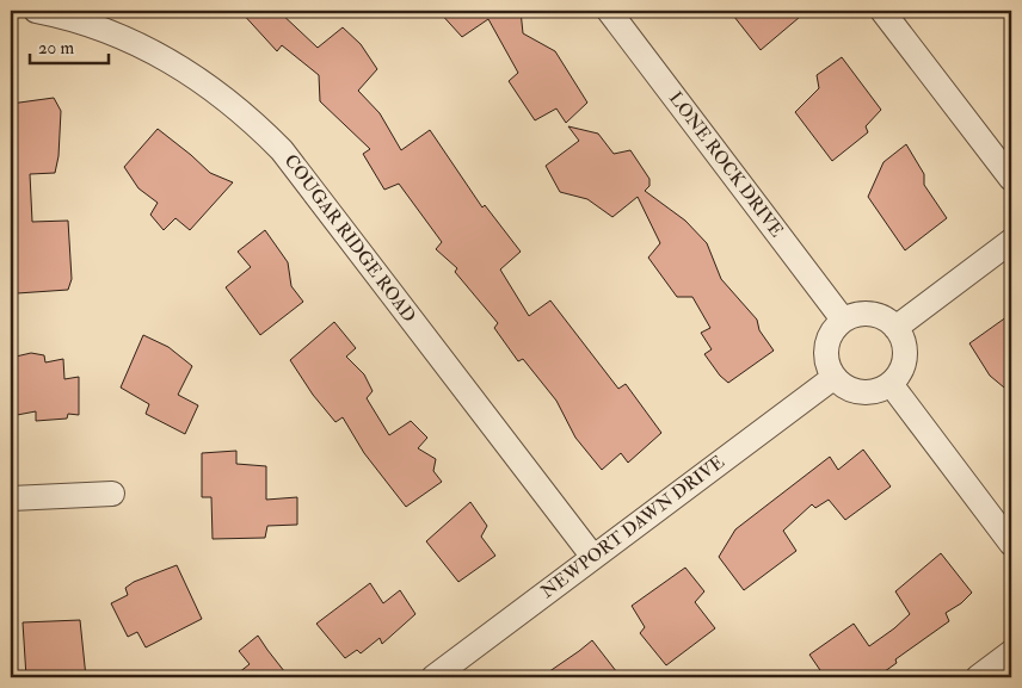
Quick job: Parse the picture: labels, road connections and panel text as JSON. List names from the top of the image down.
{
  "streets": {
    "street": ["LONE ROCK DRIVE", "COUGAR RIDGE ROAD", "NEWPORT DAWN DRIVE"]
  },
  "crossings": [
    ["LONE ROCK DRIVE", "NEWPORT DAWN DRIVE"],
    ["COUGAR RIDGE ROAD", "NEWPORT DAWN DRIVE"]
  ],
  "scale_bar": "20 m"
}
